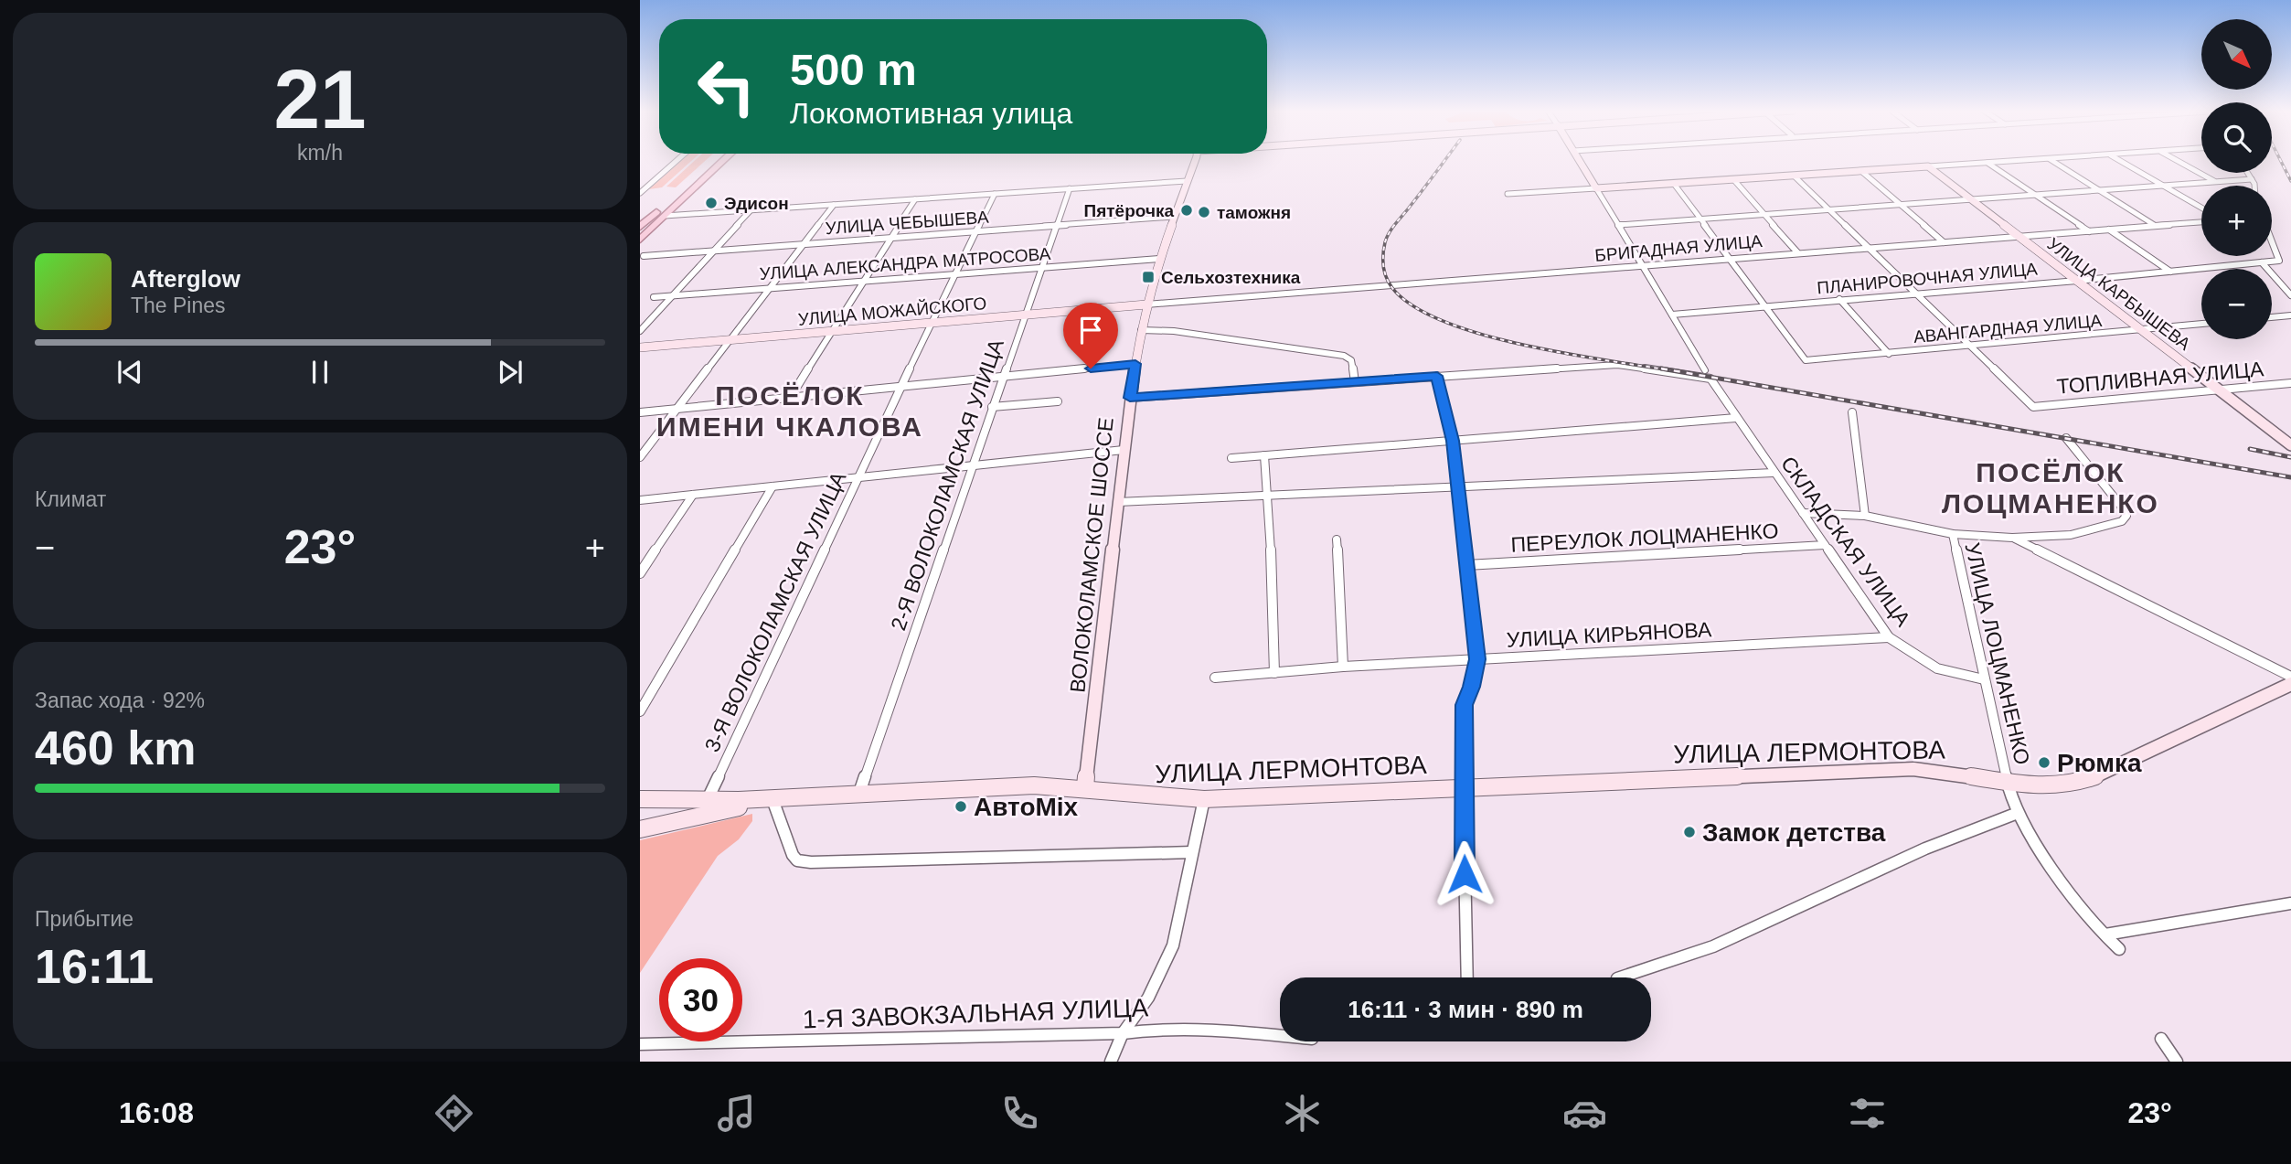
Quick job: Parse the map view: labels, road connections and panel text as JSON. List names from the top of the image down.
{
  "streets": {
    "main road": ["ВОЛОКОЛАМСКОЕ ШОССЕ", "УЛИЦА ЛЕРМОНТОВА"],
    "street": [
      "УЛИЦА ЧЕБЫШЕВА",
      "БРИГАДНАЯ УЛИЦА",
      "УЛИЦА АЛЕКСАНДРА МАТРОСОВА",
      "ПЛАНИРОВОЧНАЯ УЛИЦА",
      "УЛИЦА КАРБЫШЕВА",
      "УЛИЦА МОЖАЙСКОГО",
      "АВАНГАРДНАЯ УЛИЦА",
      "ТОПЛИВНАЯ УЛИЦА",
      "2-Я ВОЛОКОЛАМСКАЯ УЛИЦА",
      "ПЕРЕУЛОК ЛОЦМАНЕНКО",
      "СКЛАДСКАЯ УЛИЦА",
      "3-Я ВОЛОКОЛАМСКАЯ УЛИЦА",
      "УЛИЦА КИРЬЯНОВА",
      "УЛИЦА ЛОЦМАНЕНКО",
      "1-Я ЗАВОКЗАЛЬНАЯ УЛИЦА"
    ]
  },
  "crossings": [
    ["УЛИЦА ЧЕБЫШЕВА", "2-Я ВОЛОКОЛАМСКАЯ УЛИЦА"],
    ["УЛИЦА ЧЕБЫШЕВА", "ВОЛОКОЛАМСКОЕ ШОССЕ"],
    ["УЛИЦА ЧЕБЫШЕВА", "3-Я ВОЛОКОЛАМСКАЯ УЛИЦА"],
    ["БРИГАДНАЯ УЛИЦА", "УЛИЦА КАРБЫШЕВА"],
    ["БРИГАДНАЯ УЛИЦА", "УЛИЦА МОЖАЙСКОГО"],
    ["БРИГАДНАЯ УЛИЦА", "ВОЛОКОЛАМСКОЕ ШОССЕ"],
    ["УЛИЦА АЛЕКСАНДРА МАТРОСОВА", "2-Я ВОЛОКОЛАМСКАЯ УЛИЦА"],
    ["УЛИЦА АЛЕКСАНДРА МАТРОСОВА", "ВОЛОКОЛАМСКОЕ ШОССЕ"],
    ["УЛИЦА АЛЕКСАНДРА МАТРОСОВА", "3-Я ВОЛОКОЛАМСКАЯ УЛИЦА"],
    ["ПЛАНИРОВОЧНАЯ УЛИЦА", "УЛИЦА КАРБЫШЕВА"],
    ["ПЛАНИРОВОЧНАЯ УЛИЦА", "АВАНГАРДНАЯ УЛИЦА"],
    ["УЛИЦА КАРБЫШЕВА", "АВАНГАРДНАЯ УЛИЦА"],
    ["УЛИЦА КАРБЫШЕВА", "ТОПЛИВНАЯ УЛИЦА"],
    ["УЛИЦА МОЖАЙСКОГО", "2-Я ВОЛОКОЛАМСКАЯ УЛИЦА"],
    ["УЛИЦА МОЖАЙСКОГО", "ВОЛОКОЛАМСКОЕ ШОССЕ"],
    ["УЛИЦА МОЖАЙСКОГО", "3-Я ВОЛОКОЛАМСКАЯ УЛИЦА"],
    ["АВАНГАРДНАЯ УЛИЦА", "ТОПЛИВНАЯ УЛИЦА"],
    ["2-Я ВОЛОКОЛАМСКАЯ УЛИЦА", "УЛИЦА ЛЕРМОНТОВА"],
    ["ПЕРЕУЛОК ЛОЦМАНЕНКО", "СКЛАДСКАЯ УЛИЦА"],
    ["СКЛАДСКАЯ УЛИЦА", "УЛИЦА КИРЬЯНОВА"],
    ["СКЛАДСКАЯ УЛИЦА", "УЛИЦА ЛОЦМАНЕНКО"],
    ["ВОЛОКОЛАМСКОЕ ШОССЕ", "УЛИЦА ЛЕРМОНТОВА"],
    ["3-Я ВОЛОКОЛАМСКАЯ УЛИЦА", "УЛИЦА ЛЕРМОНТОВА"],
    ["УЛИЦА ЛОЦМАНЕНКО", "УЛИЦА ЛЕРМОНТОВА"]
  ],
  "districts": ["ПОСЁЛОК ИМЕНИ ЧКАЛОВА", "ПОСЁЛОК ЛОЦМАНЕНКО"],
  "places": {
    "other": [
      "Эдисон",
      "Пятёрочка",
      "таможня",
      "Рюмка",
      "АвтоMix",
      "Замок детства"
    ],
    "transit": ["Сельхозтехника"]
  },
  "north": "bottom right",
  "page": {
    "tile": [
      ["21", "km/h"],
      "Климат",
      ["Запас хода · 92%", "460 km"],
      ["Прибытие", "16:11"]
    ],
    "map_buttons": ["+", "−"],
    "turn": ["500 m", "Локомотивная улица"],
    "song": ["Afterglow", "The Pines"],
    "heat": ["−", "23°", "+"],
    "limit": "30",
    "trip": "16:11 · 3 мин · 890 m",
    "tabs": ["16:08", "23°"]
  }
}
